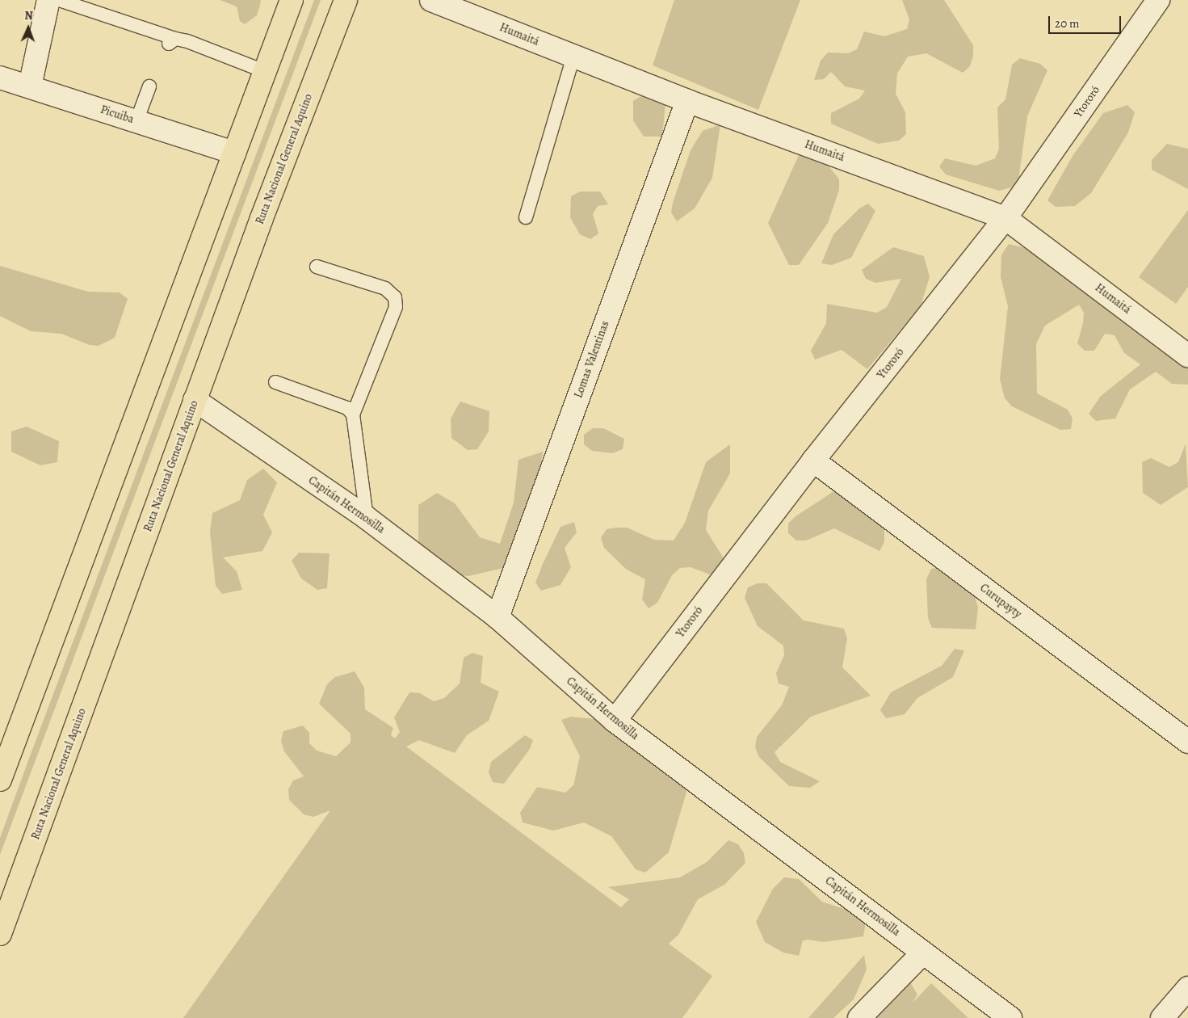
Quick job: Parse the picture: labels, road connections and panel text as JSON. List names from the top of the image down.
{
  "streets": {
    "highway": ["Ruta Nacional General Aquino"],
    "street": [
      "Humaitá",
      "Ytororó",
      "Picuiba",
      "Lomas Valentinas",
      "Capitán Hermosilla",
      "Curupayty"
    ]
  },
  "crossings": [
    ["Humaitá", "Ytororó"],
    ["Humaitá", "Lomas Valentinas"],
    ["Ytororó", "Capitán Hermosilla"],
    ["Ytororó", "Curupayty"],
    ["Ruta Nacional General Aquino", "Capitán Hermosilla"],
    ["Lomas Valentinas", "Capitán Hermosilla"]
  ],
  "scale_bar": "20 m",
  "north": "top"
}
